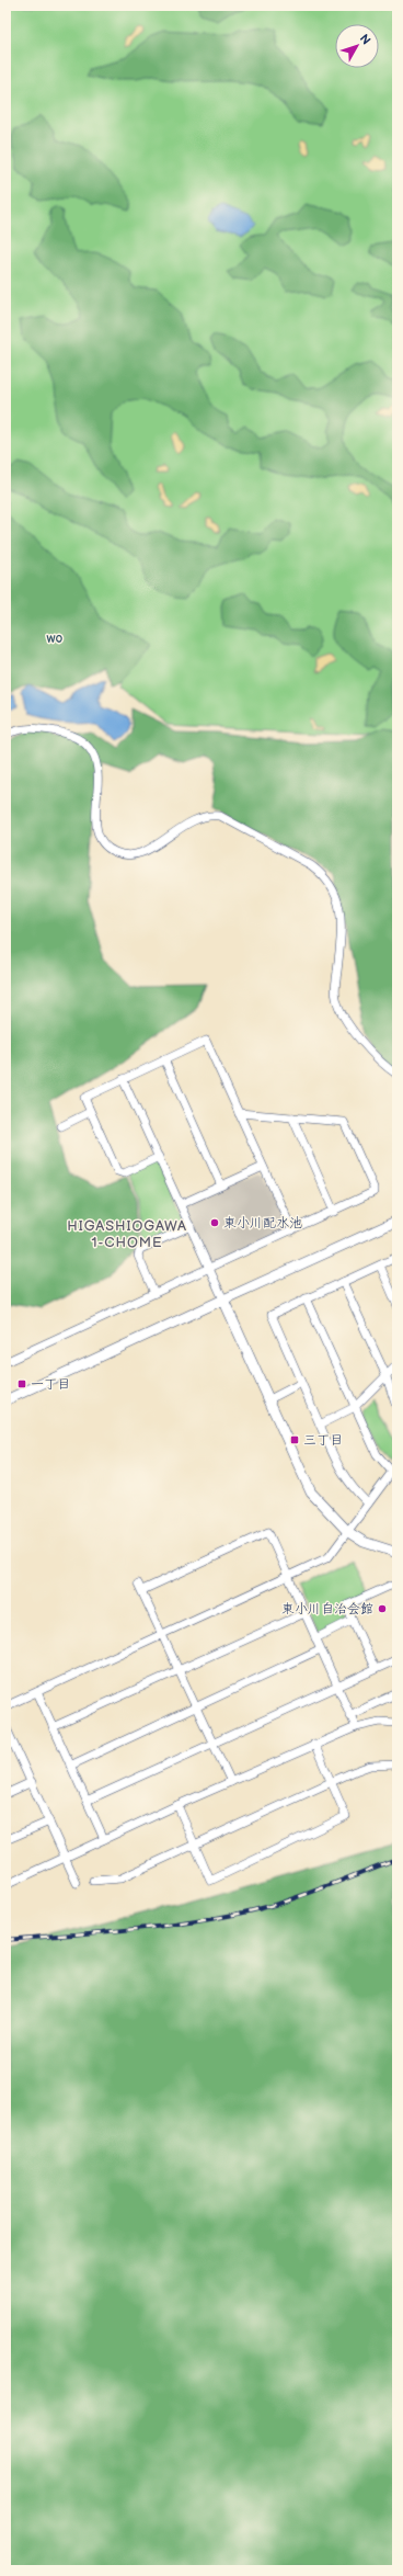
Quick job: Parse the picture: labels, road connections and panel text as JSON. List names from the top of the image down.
{
  "districts": ["HIGASHIOGAWA 1-CHOME"],
  "parks": ["wo"],
  "places": {
    "other": ["東小川配水池", "東小川自治会館"],
    "transit": ["一丁目", "三丁目"]
  },
  "north": "top right"
}
